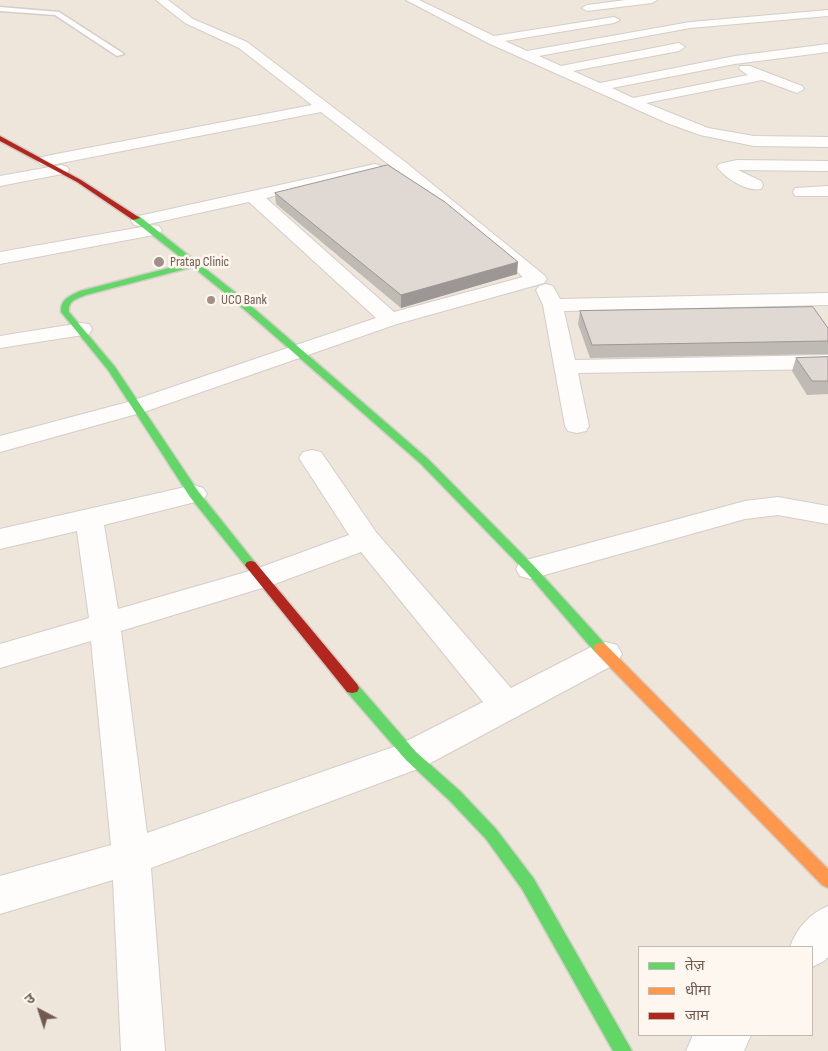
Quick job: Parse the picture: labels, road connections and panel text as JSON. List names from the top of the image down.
{
  "places": ["Pratap Clinic", "UCO Bank"],
  "legend": ["तेज़", "धीमा", "जाम"],
  "north": "top left"
}
